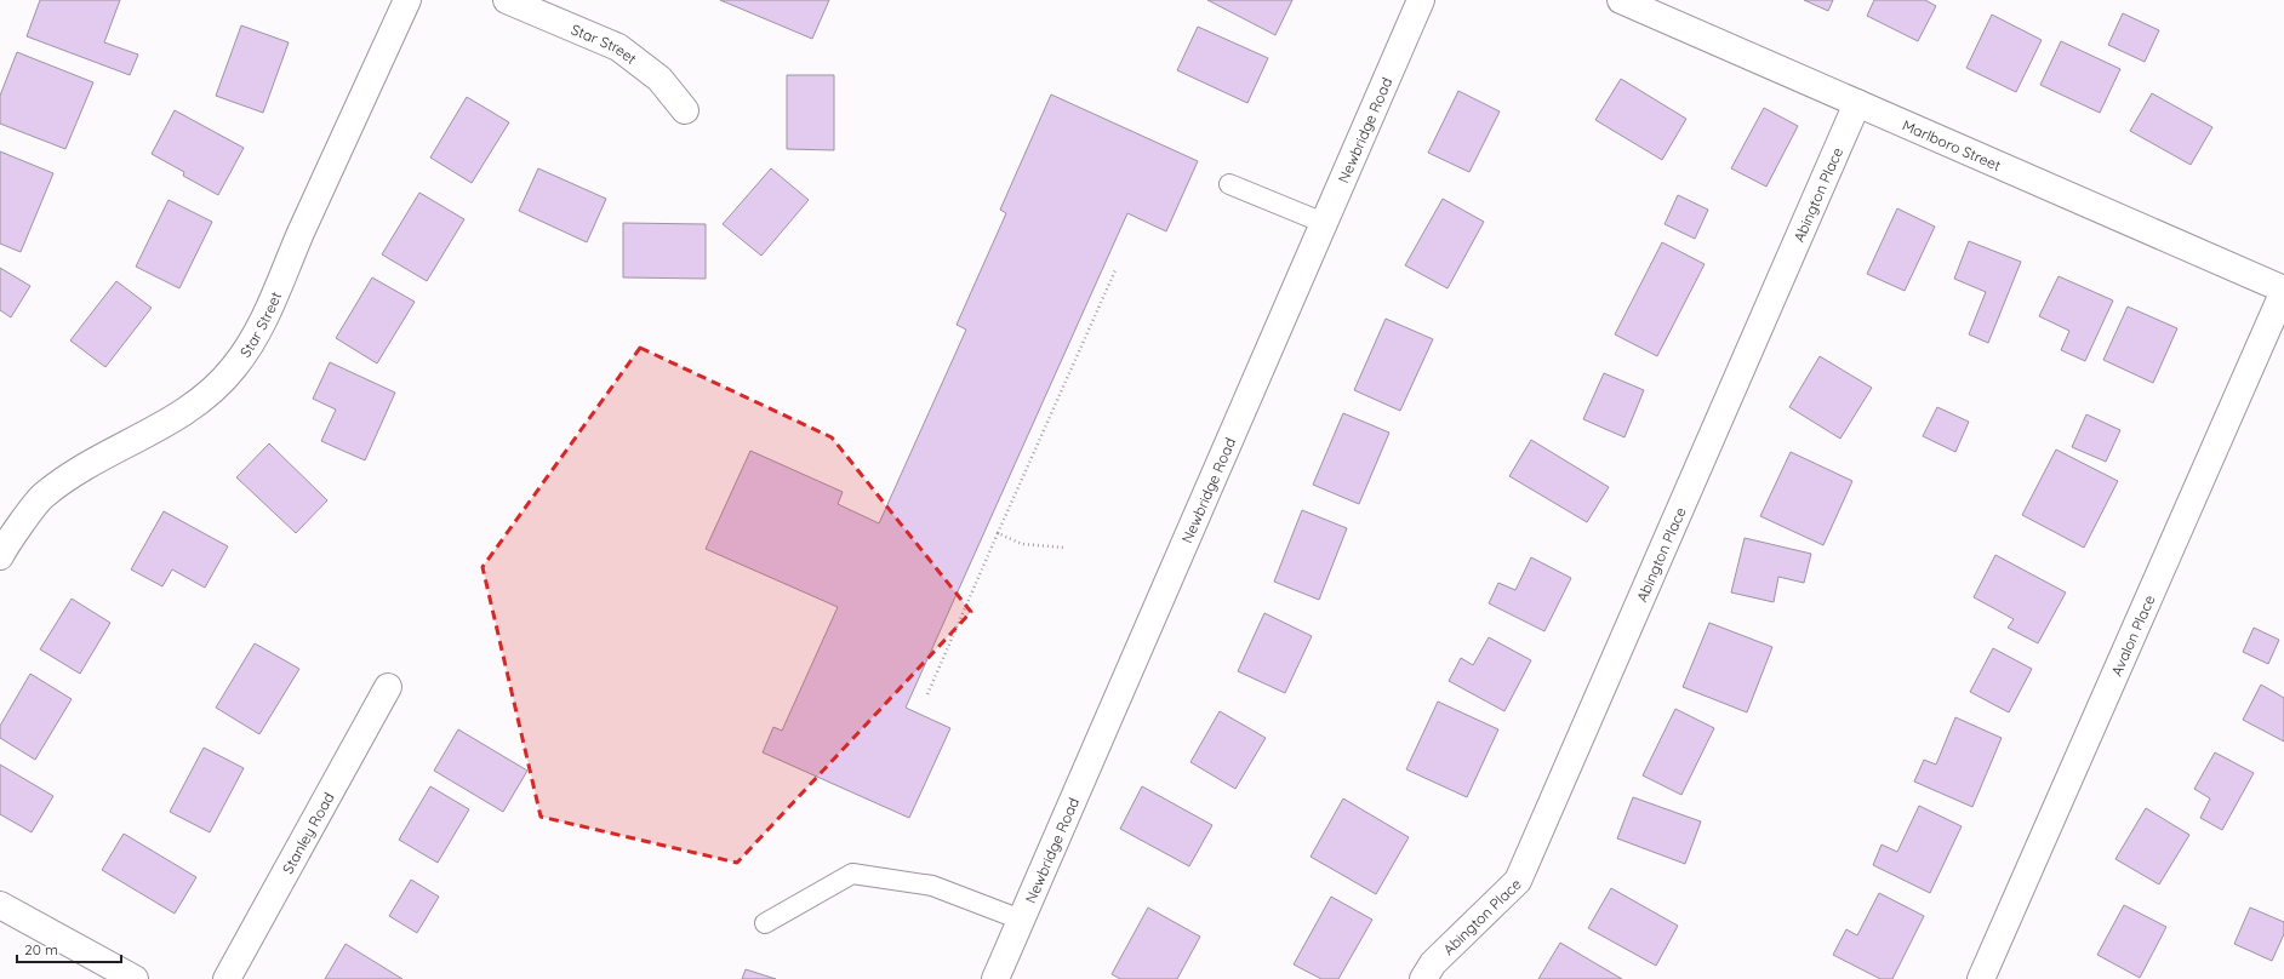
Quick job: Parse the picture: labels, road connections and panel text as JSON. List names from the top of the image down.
{
  "streets": {
    "street": [
      "Star Street",
      "Newbridge Road",
      "Marlboro Street",
      "Abington Place",
      "Avalon Place",
      "Stanley Road"
    ]
  },
  "crossings": [
    ["Marlboro Street", "Abington Place"],
    ["Marlboro Street", "Avalon Place"]
  ],
  "scale_bar": "20 m"
}
